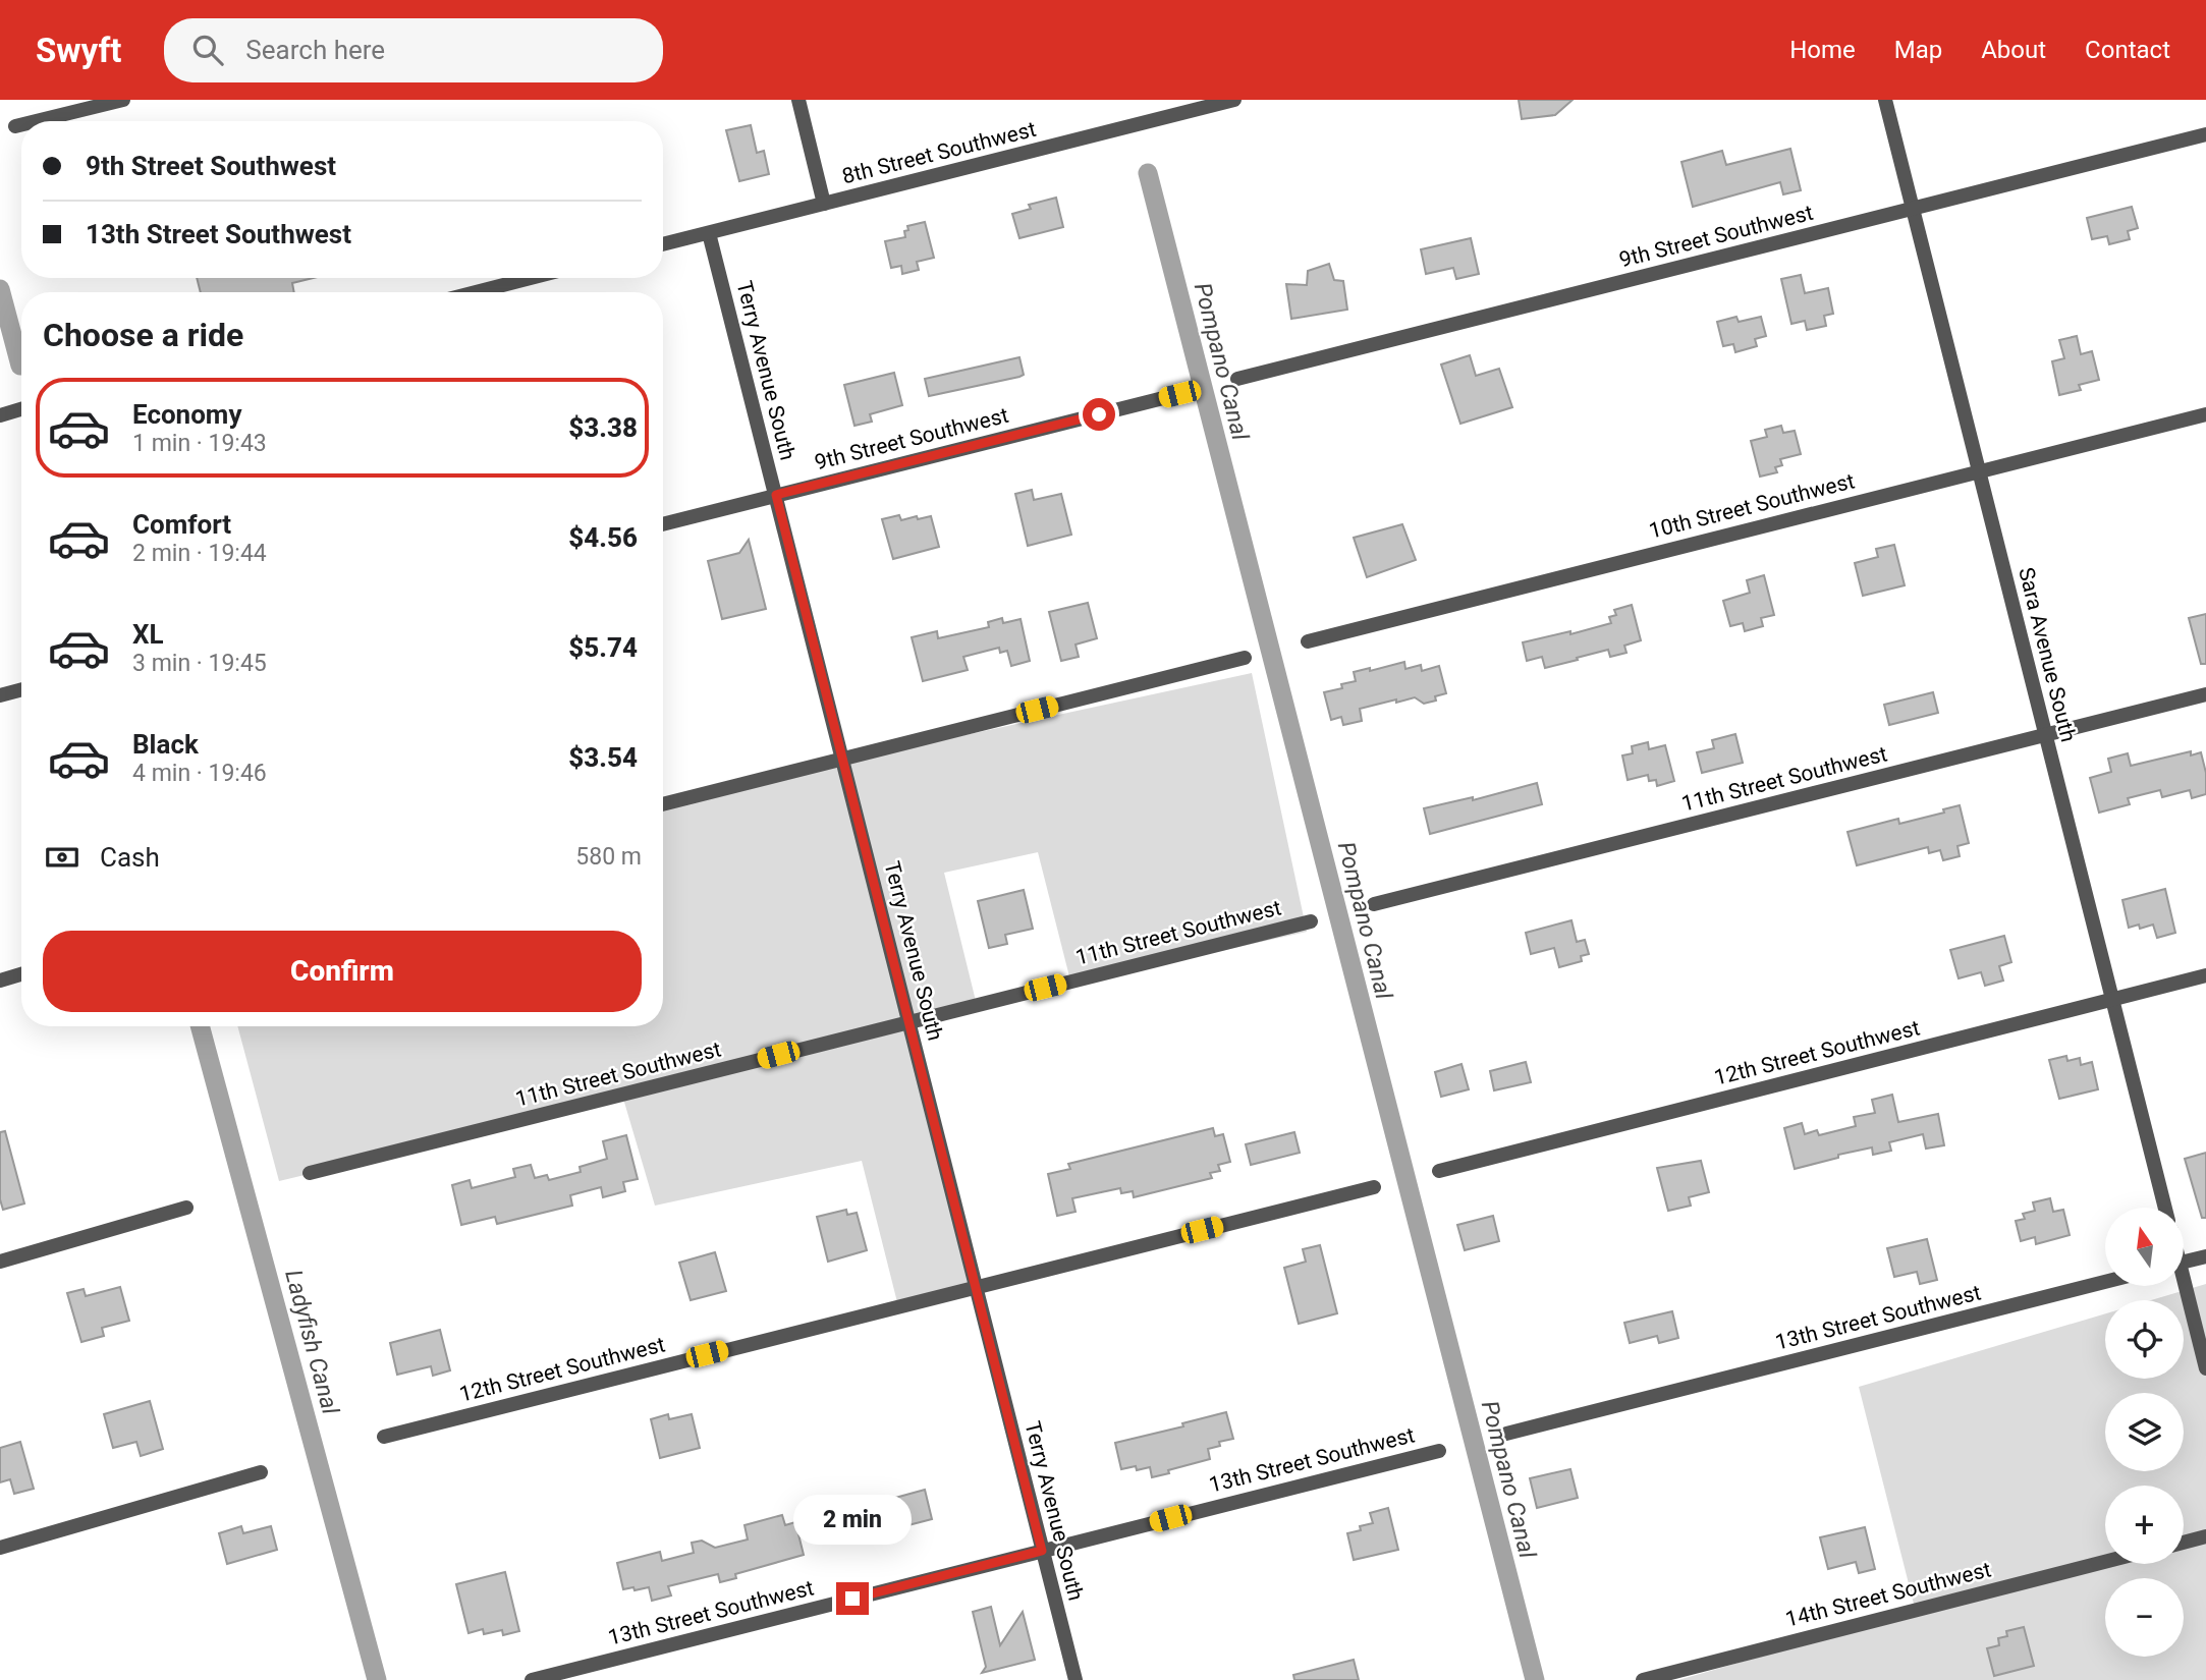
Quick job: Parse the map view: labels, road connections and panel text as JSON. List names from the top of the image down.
{
  "streets": {
    "street": [
      "8th Street Southwest",
      "9th Street Southwest",
      "Terry Avenue South",
      "10th Street Southwest",
      "Sara Avenue South",
      "11th Street Southwest",
      "12th Street Southwest",
      "13th Street Southwest",
      "14th Street Southwest"
    ]
  },
  "crossings": [
    ["8th Street Southwest", "Terry Avenue South"],
    ["9th Street Southwest", "Terry Avenue South"],
    ["9th Street Southwest", "Sara Avenue South"],
    ["Terry Avenue South", "11th Street Southwest"],
    ["Terry Avenue South", "12th Street Southwest"],
    ["Terry Avenue South", "13th Street Southwest"],
    ["10th Street Southwest", "Sara Avenue South"],
    ["Sara Avenue South", "11th Street Southwest"],
    ["Sara Avenue South", "12th Street Southwest"]
  ],
  "water": ["Pompano Canal", "Ladyfish Canal"],
  "north": "top",
  "page": {
    "header": "Swyft",
    "search": "Search here",
    "nav": [
      "Home",
      "Map",
      "About",
      "Contact"
    ],
    "banner": ["9th Street Southwest", "13th Street Southwest"],
    "heading": "Choose a ride",
    "list": [
      {
        "name": "Economy",
        "note": "1 min · 19:43",
        "value": "$3.38"
      },
      {
        "name": "Comfort",
        "note": "2 min · 19:44",
        "value": "$4.56"
      },
      {
        "name": "XL",
        "note": "3 min · 19:45",
        "value": "$5.74"
      },
      {
        "name": "Black",
        "note": "4 min · 19:46",
        "value": "$3.54"
      }
    ],
    "pay": ["Cash", "580 m"],
    "buttons": "Confirm",
    "map_buttons": ["+", "−"],
    "bubble": "2 min"
  }
}
